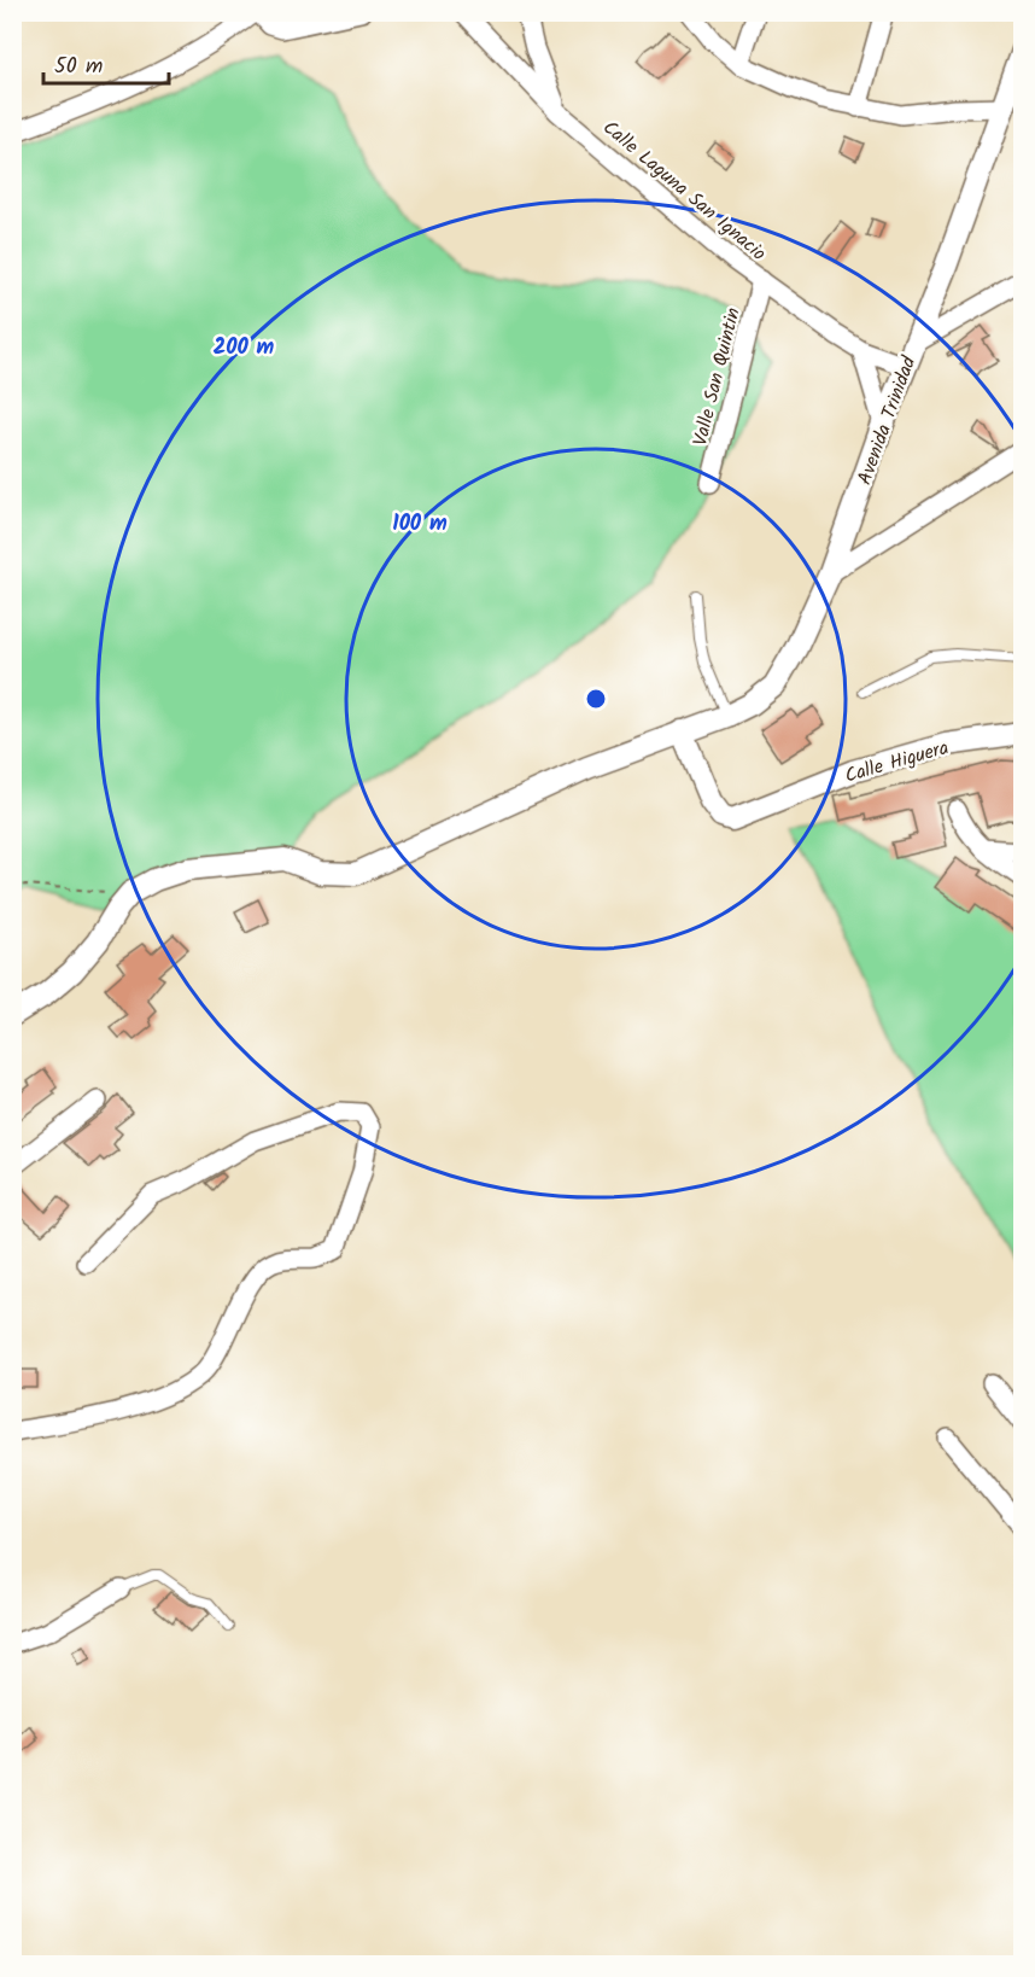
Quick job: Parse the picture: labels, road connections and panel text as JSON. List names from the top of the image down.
{
  "streets": {
    "street": [
      "Calle Laguna San Ignacio",
      "Valle San Quintin",
      "Avenida Trinidad",
      "Calle Higuera"
    ]
  },
  "crossings": [
    ["Calle Laguna San Ignacio", "Valle San Quintin"],
    ["Calle Laguna San Ignacio", "Avenida Trinidad"],
    ["Avenida Trinidad", "Calle Higuera"]
  ],
  "scale_bar": "50 m",
  "rings": ["200 m", "100 m"]
}
